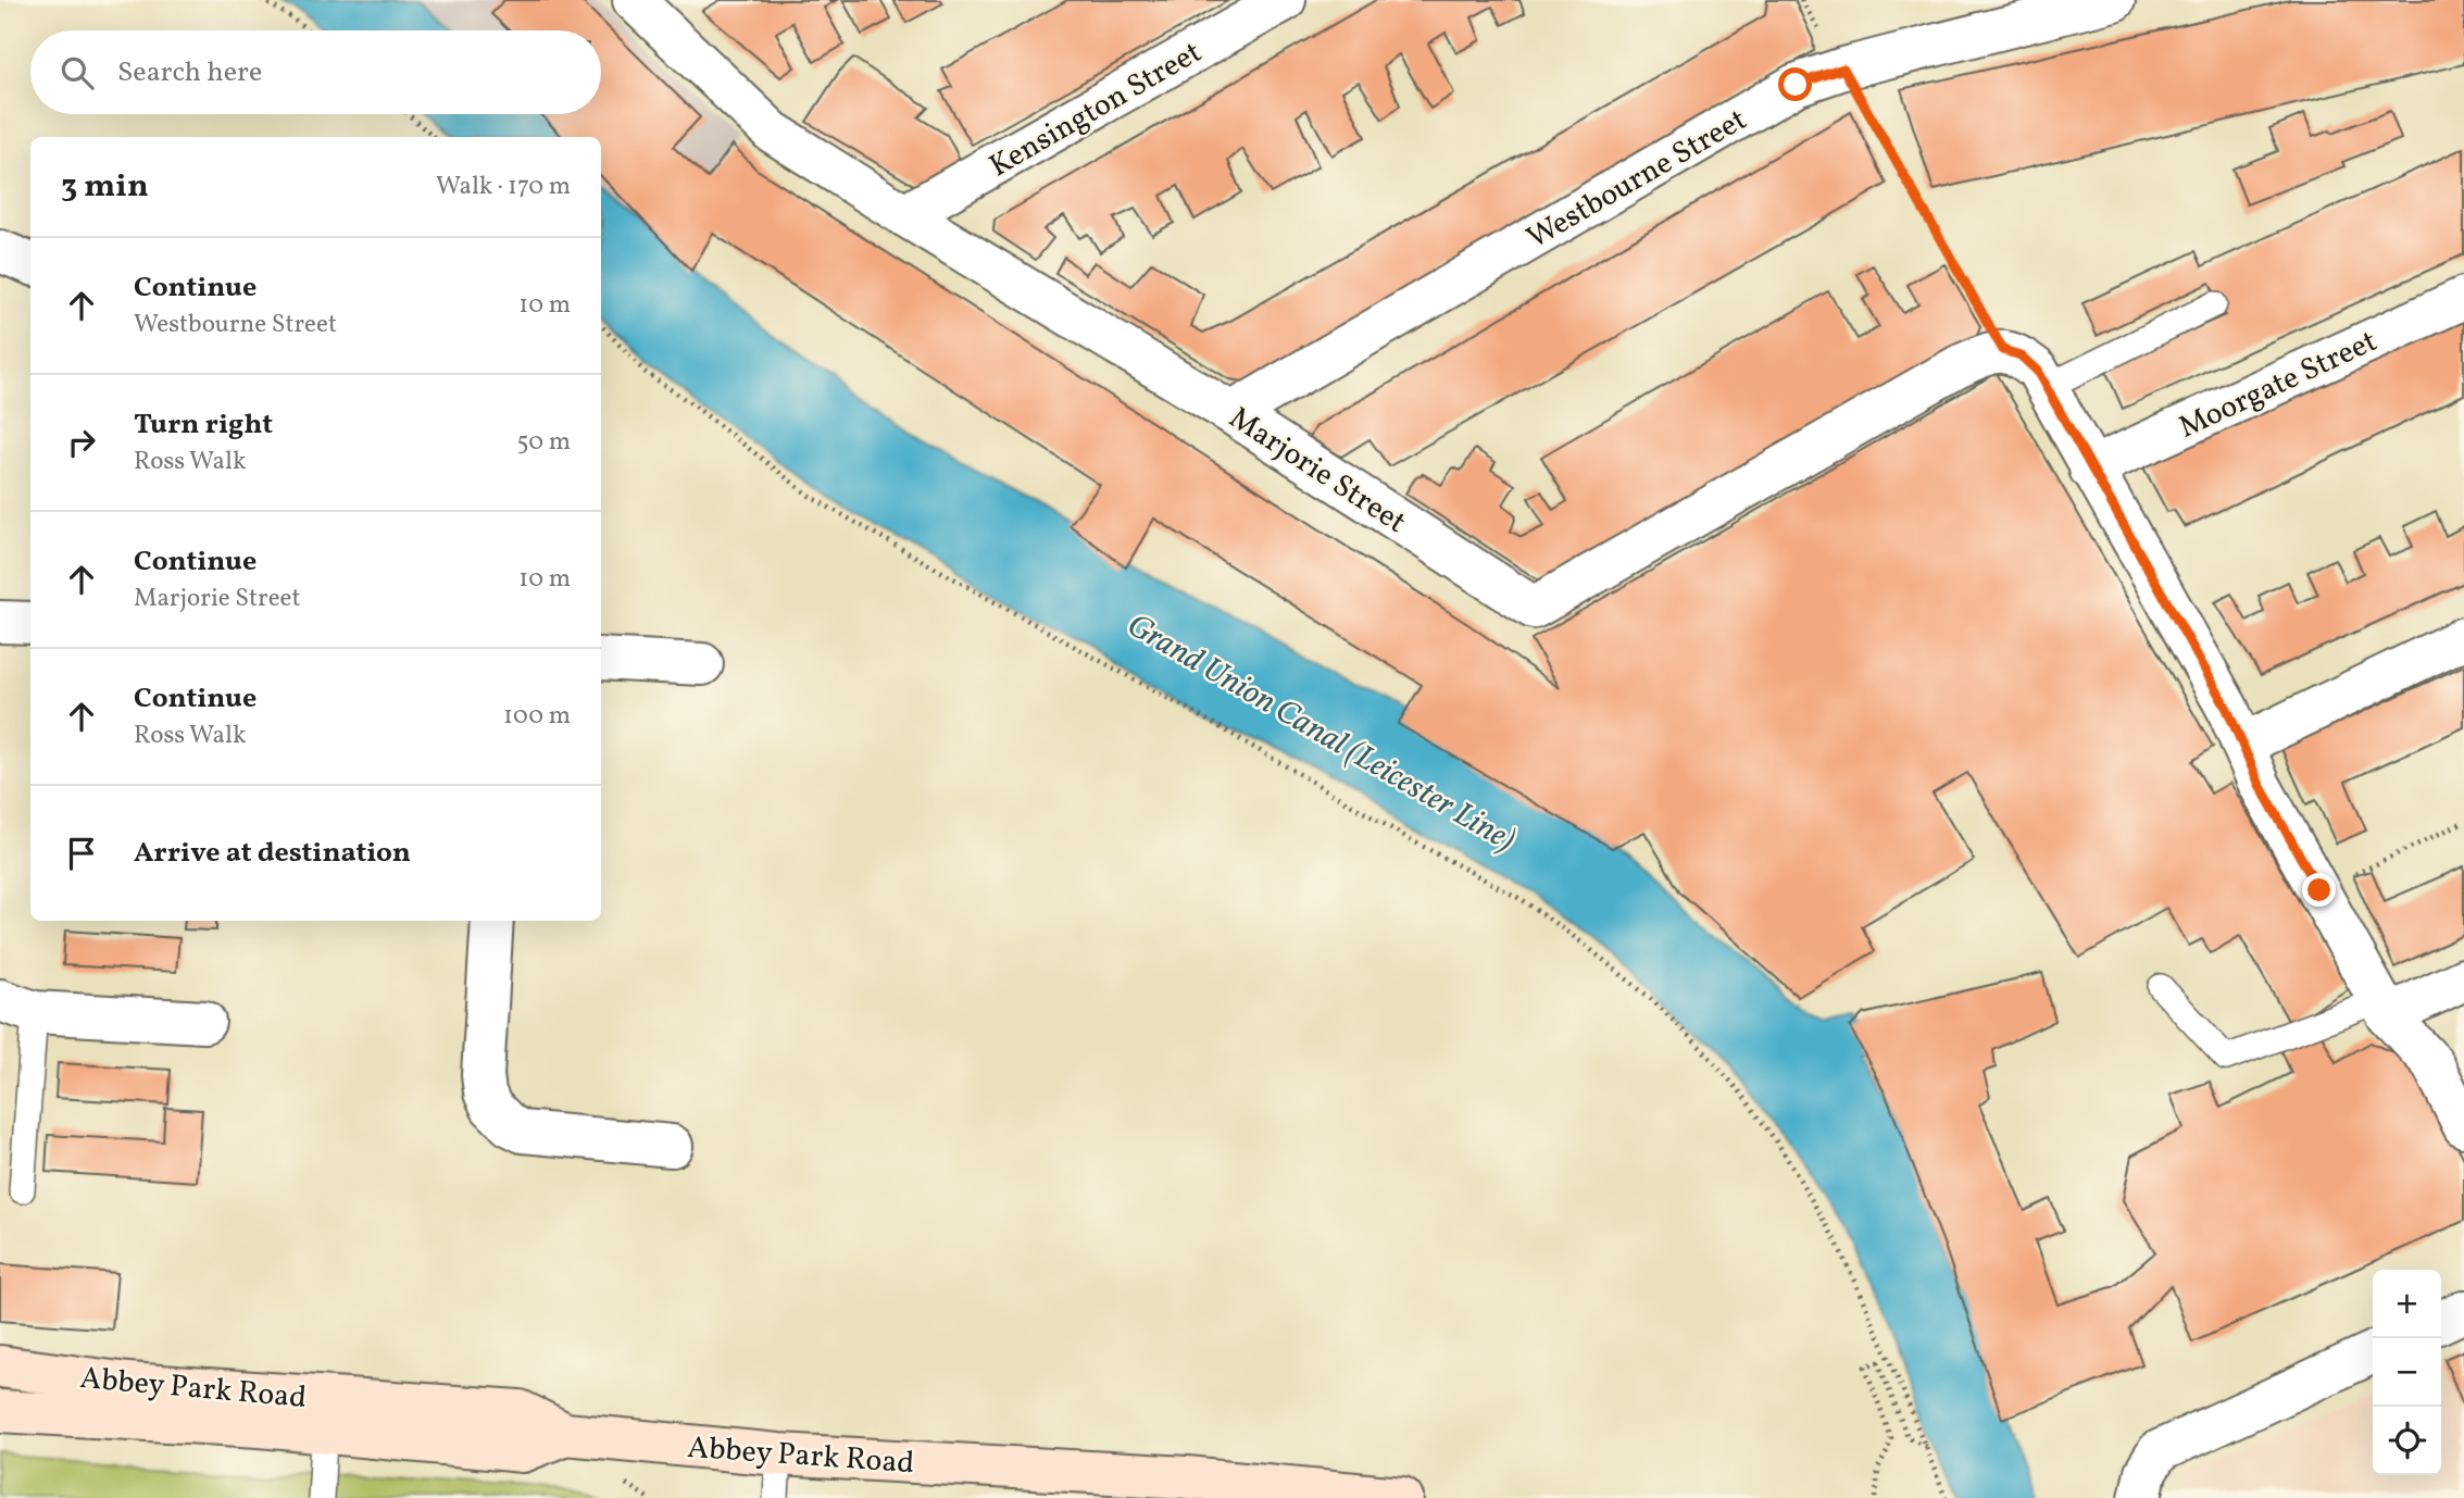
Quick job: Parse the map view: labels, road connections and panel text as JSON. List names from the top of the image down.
{
  "streets": {
    "main road": ["Abbey Park Road"],
    "street": [
      "Kensington Street",
      "Westbourne Street",
      "Moorgate Street",
      "Marjorie Street"
    ]
  },
  "crossings": [
    ["Kensington Street", "Marjorie Street"],
    ["Westbourne Street", "Marjorie Street"]
  ],
  "water": ["Grand Union Canal (Leicester Line)"],
  "page": {
    "search": "Search here",
    "heading": ["3 min", "Walk · 170 m"],
    "list": [
      ["Continue", "Westbourne Street", "10 m"],
      ["Turn right", "Ross Walk", "50 m"],
      ["Continue", "Marjorie Street", "10 m"],
      ["Continue", "Ross Walk", "100 m"],
      "Arrive at destination"
    ],
    "map_buttons": ["+", "−"]
  }
}
